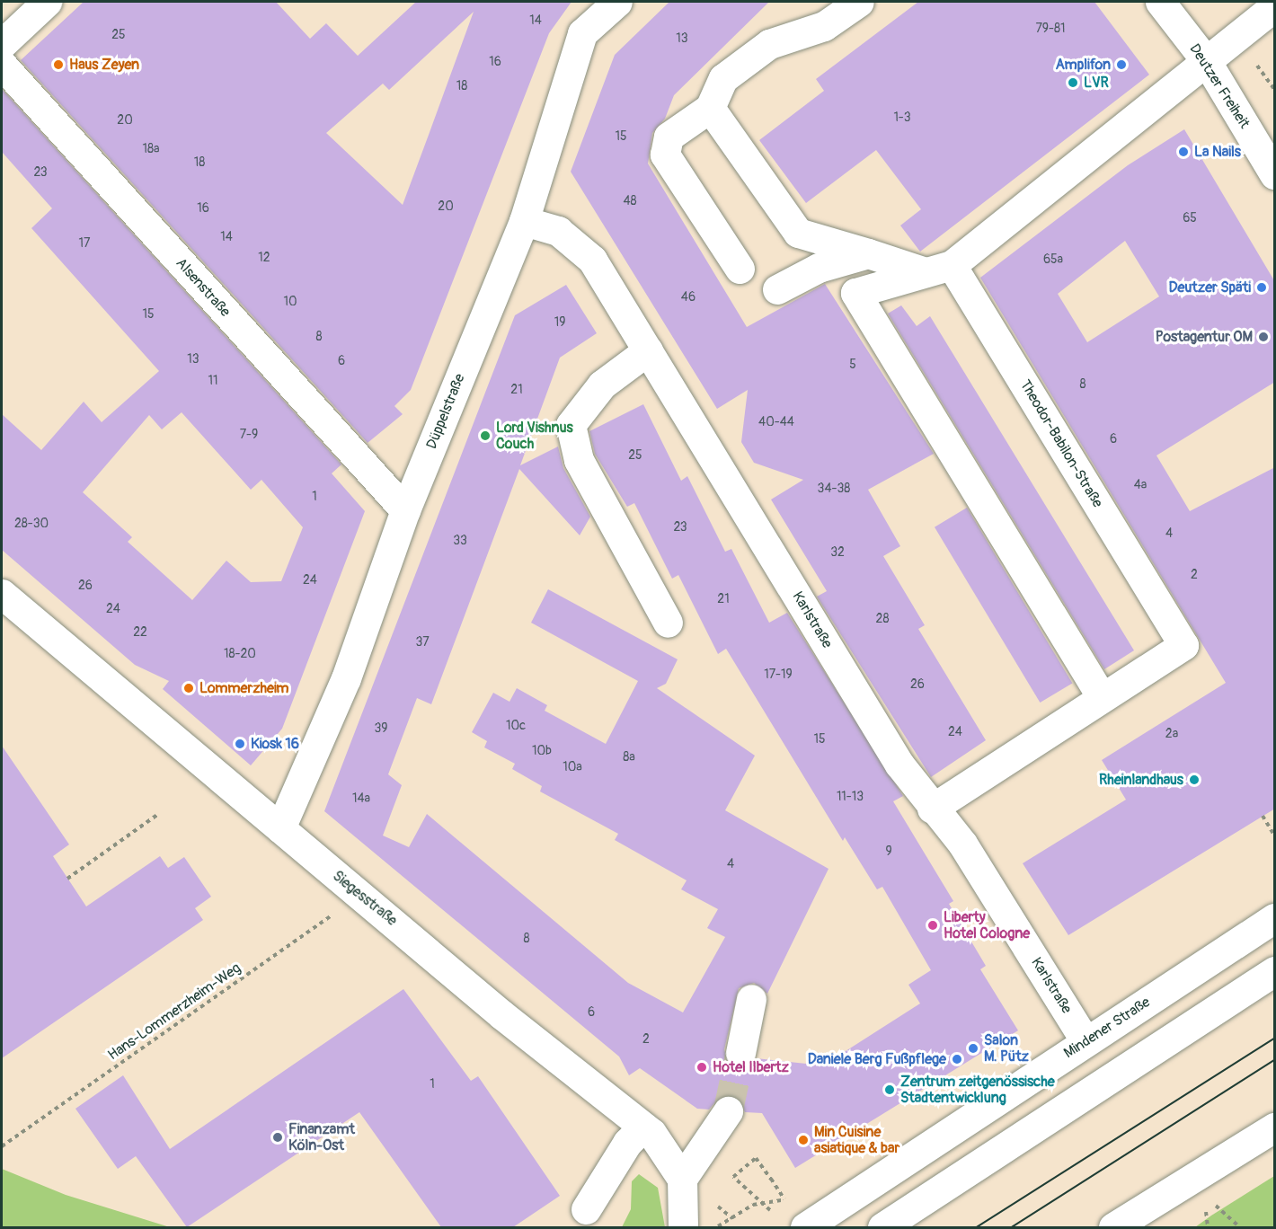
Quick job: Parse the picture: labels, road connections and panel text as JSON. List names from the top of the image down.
{
  "streets": {
    "street": [
      "Deutzer Freiheit",
      "Alsenstraße",
      "Düppelstraße",
      "Theodor-Babilon-Straße",
      "Karlstraße",
      "Siegesstraße",
      "Mindener Straße"
    ],
    "path": ["Hans-Lommerzheim-Weg"]
  },
  "crossings": [
    ["Alsenstraße", "Düppelstraße"],
    ["Düppelstraße", "Karlstraße"],
    ["Düppelstraße", "Siegesstraße"],
    ["Theodor-Babilon-Straße", "Karlstraße"],
    ["Karlstraße", "Mindener Straße"],
    ["Siegesstraße", "Hans-Lommerzheim-Weg"]
  ],
  "places": [
    "Haus Zeyen",
    "Amplifon",
    "LVR",
    "La Nails",
    "Deutzer Späti",
    "Postagentur OM",
    "Lord Vishnus Couch",
    "Lommerzheim",
    "Kiosk 16",
    "Rheinlandhaus",
    "Liberty Hotel Cologne",
    "Salon M. Pütz",
    "Daniele Berg Fußpflege",
    "Hotel Ilbertz",
    "Zentrum zeitgenössische Stadtentwicklung",
    "Finanzamt Köln-Ost",
    "Min Cuisine asiatique & bar"
  ],
  "house_numbers": [
    "14",
    "79-81",
    "25",
    "13",
    "16",
    "18",
    "1-3",
    "20",
    "15",
    "18a",
    "18",
    "23",
    "48",
    "20",
    "16",
    "65",
    "14",
    "17",
    "12",
    "65a",
    "46",
    "10",
    "15",
    "19",
    "8",
    "13",
    "6",
    "5",
    "11",
    "8",
    "21",
    "40-44",
    "7-9",
    "6",
    "25",
    "4a",
    "34-38",
    "1",
    "28-30",
    "23",
    "4",
    "33",
    "32",
    "2",
    "24",
    "26",
    "21",
    "24",
    "28",
    "22",
    "37",
    "18-20",
    "17-19",
    "26",
    "10c",
    "39",
    "24",
    "2a",
    "15",
    "10b",
    "8a",
    "10a",
    "11-13",
    "14a",
    "9",
    "4",
    "8",
    "6",
    "2",
    "1"
  ]
}
